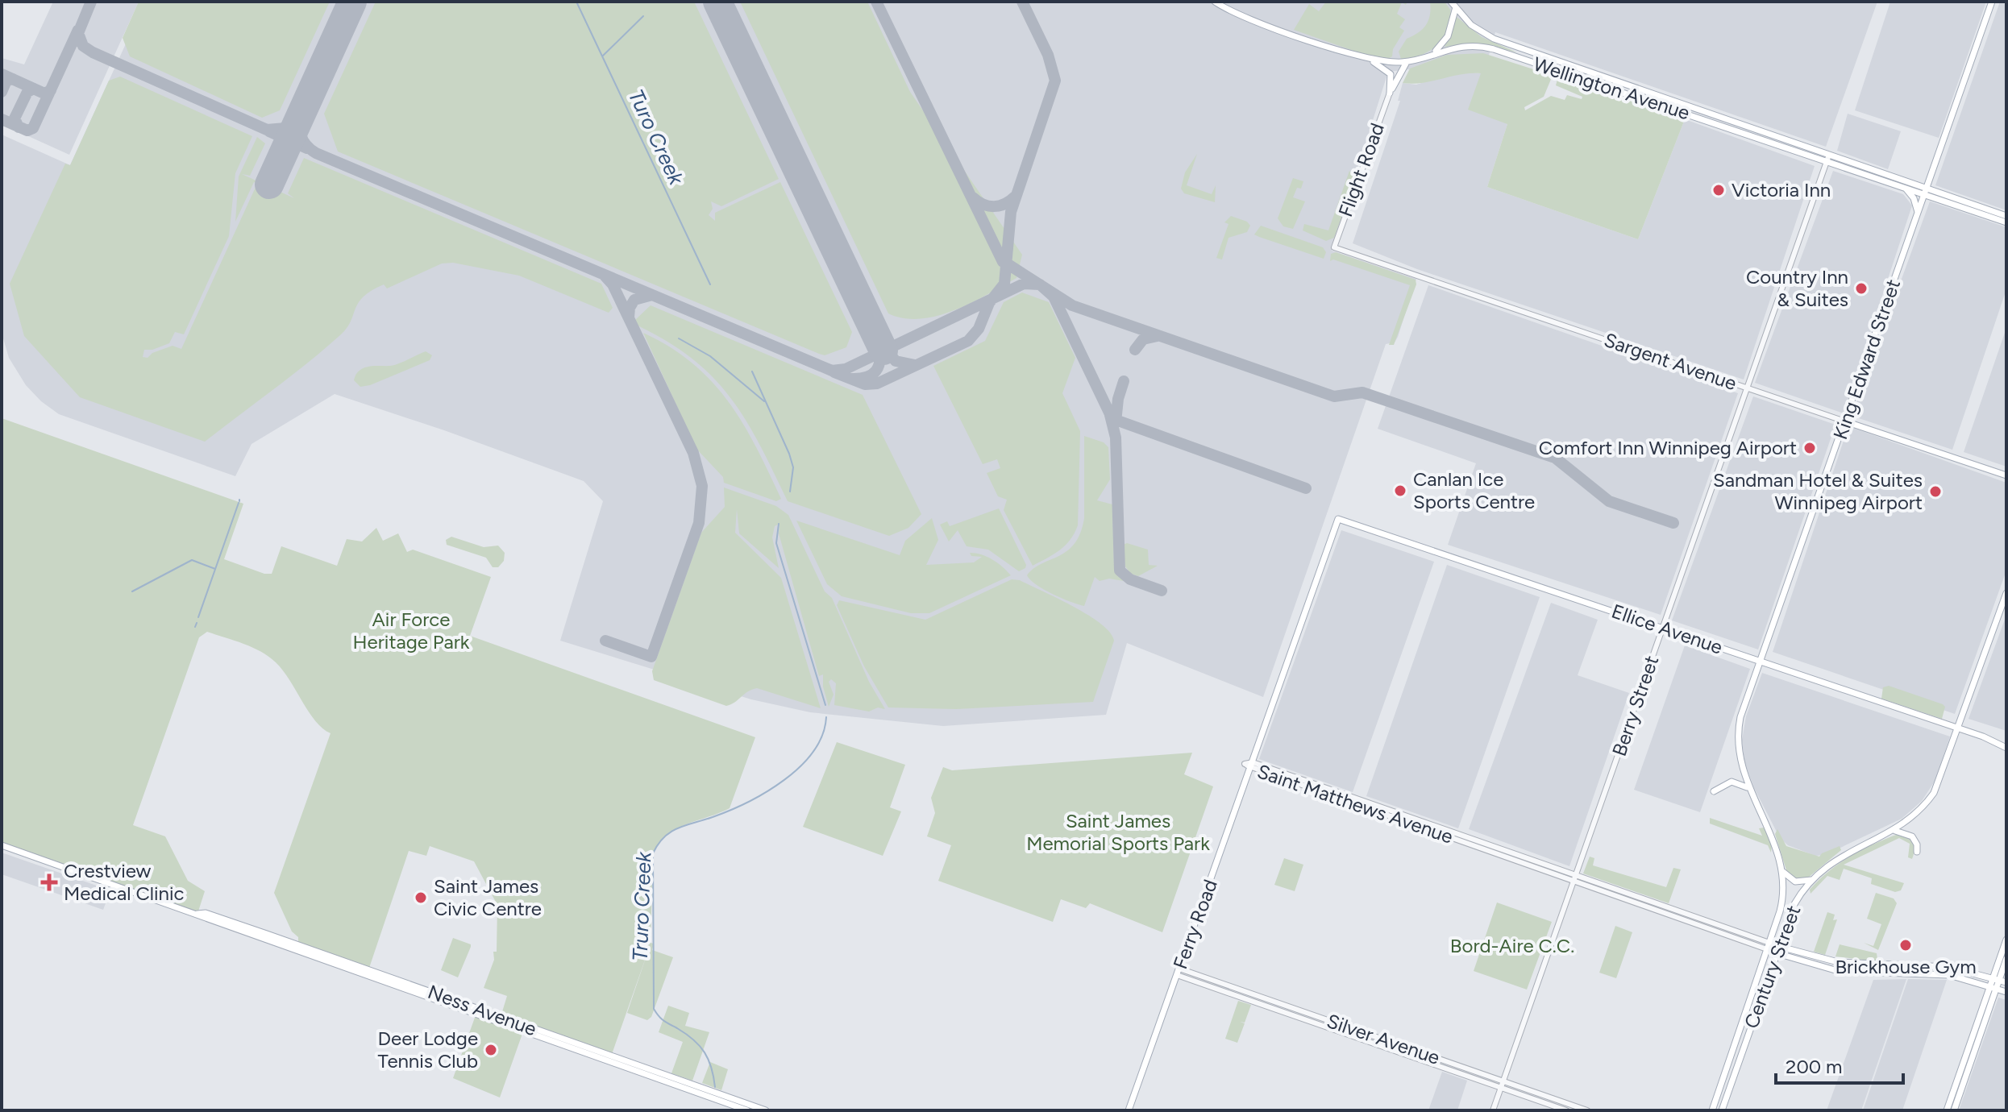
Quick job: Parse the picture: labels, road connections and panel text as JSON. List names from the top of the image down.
{
  "streets": {
    "main road": [
      "Wellington Avenue",
      "King Edward Street",
      "Sargent Avenue",
      "Ellice Avenue",
      "Saint Matthews Avenue",
      "Ferry Road",
      "Century Street",
      "Ness Avenue"
    ],
    "street": ["Flight Road", "Berry Street", "Silver Avenue"]
  },
  "crossings": [
    ["Wellington Avenue", "King Edward Street"],
    ["Wellington Avenue", "Berry Street"],
    ["Flight Road", "Sargent Avenue"],
    ["King Edward Street", "Sargent Avenue"],
    ["King Edward Street", "Ellice Avenue"],
    ["King Edward Street", "Century Street"],
    ["Sargent Avenue", "Berry Street"],
    ["Ellice Avenue", "Berry Street"],
    ["Ellice Avenue", "Ferry Road"],
    ["Ellice Avenue", "Century Street"],
    ["Berry Street", "Saint Matthews Avenue"],
    ["Berry Street", "Silver Avenue"],
    ["Saint Matthews Avenue", "Ferry Road"],
    ["Saint Matthews Avenue", "Century Street"],
    ["Ferry Road", "Silver Avenue"]
  ],
  "water": ["Turo Creek", "Truro Creek"],
  "parks": ["Air Force Heritage Park", "Saint James Memorial Sports Park", "Bord-Aire C.C."],
  "places": {
    "other": [
      "Victoria Inn",
      "Country Inn & Suites",
      "Comfort Inn Winnipeg Airport",
      "Canlan Ice Sports Centre",
      "Sandman Hotel & Suites Winnipeg Airport",
      "Saint James Civic Centre",
      "Brickhouse Gym",
      "Deer Lodge Tennis Club"
    ],
    "health": ["Crestview Medical Clinic"]
  },
  "scale_bar": "200 m"
}
